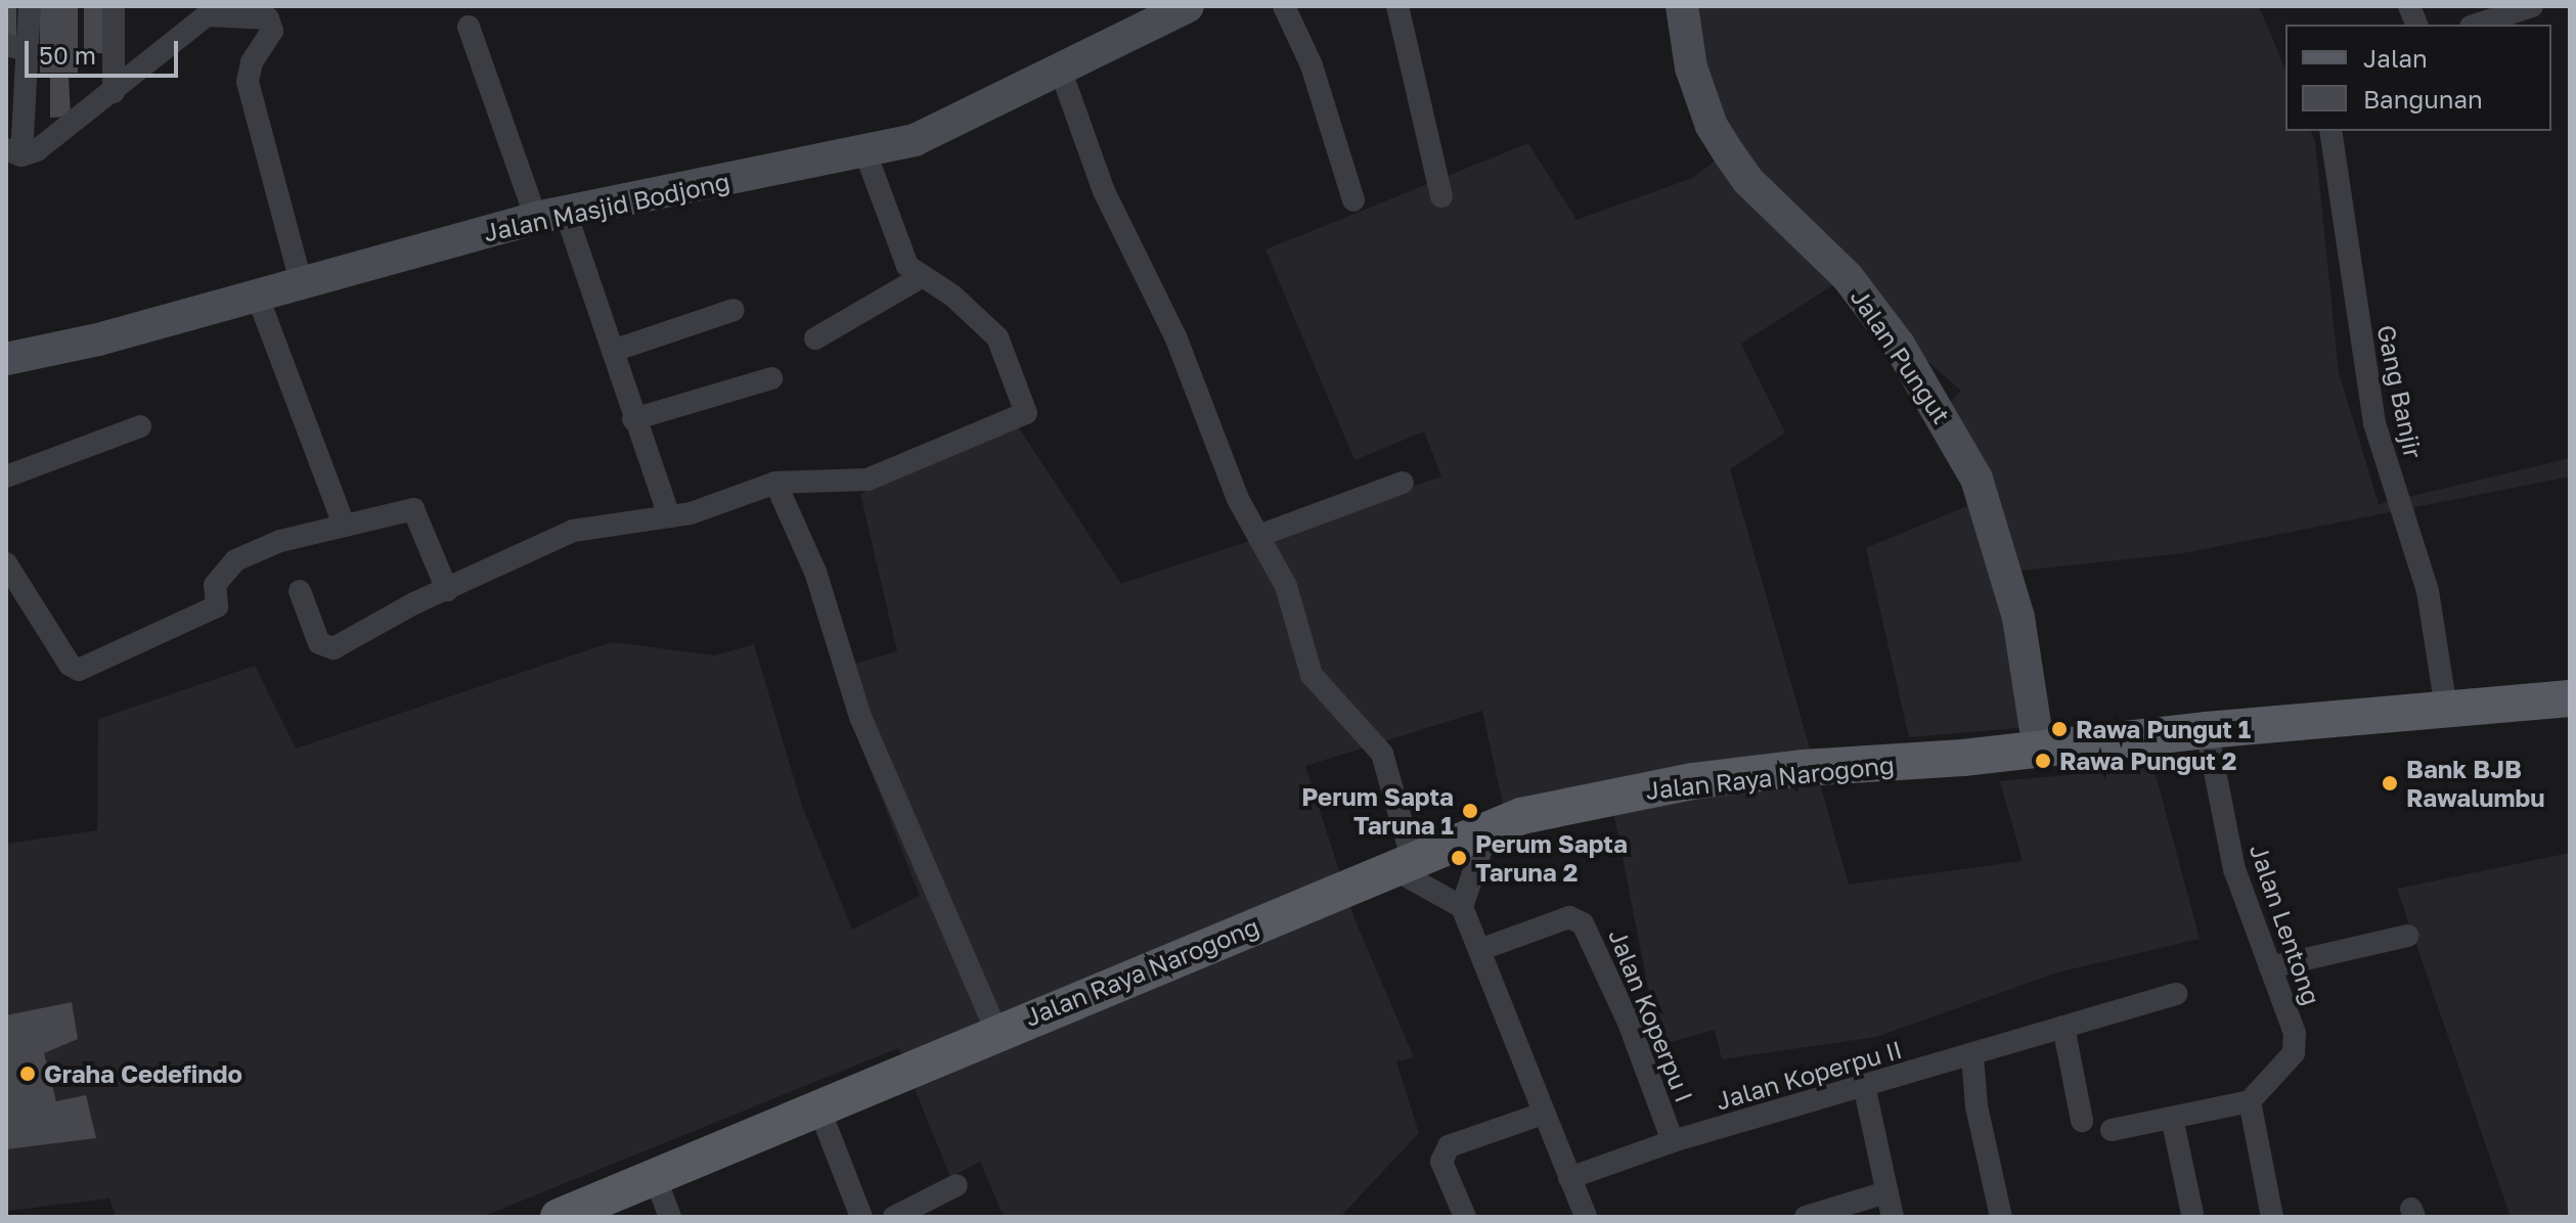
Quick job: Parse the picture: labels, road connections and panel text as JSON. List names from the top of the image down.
{
  "streets": {
    "main road": ["Jalan Raya Narogong"],
    "street": [
      "Jalan Masjid Bodjong",
      "Jalan Pungut",
      "Gang Banjir",
      "Jalan Lentong",
      "Jalan Koperpu I",
      "Jalan Koperpu II"
    ]
  },
  "crossings": [
    ["Jalan Pungut", "Jalan Raya Narogong"],
    ["Gang Banjir", "Jalan Raya Narogong"],
    ["Jalan Raya Narogong", "Jalan Lentong"],
    ["Jalan Koperpu I", "Jalan Koperpu II"]
  ],
  "places": [
    "Rawa Pungut 1",
    "Rawa Pungut 2",
    "Bank BJB Rawalumbu",
    "Perum Sapta Taruna 1",
    "Perum Sapta Taruna 2",
    "Graha Cedefindo"
  ],
  "legend": ["Jalan", "Bangunan"],
  "scale_bar": "50 m"
}
